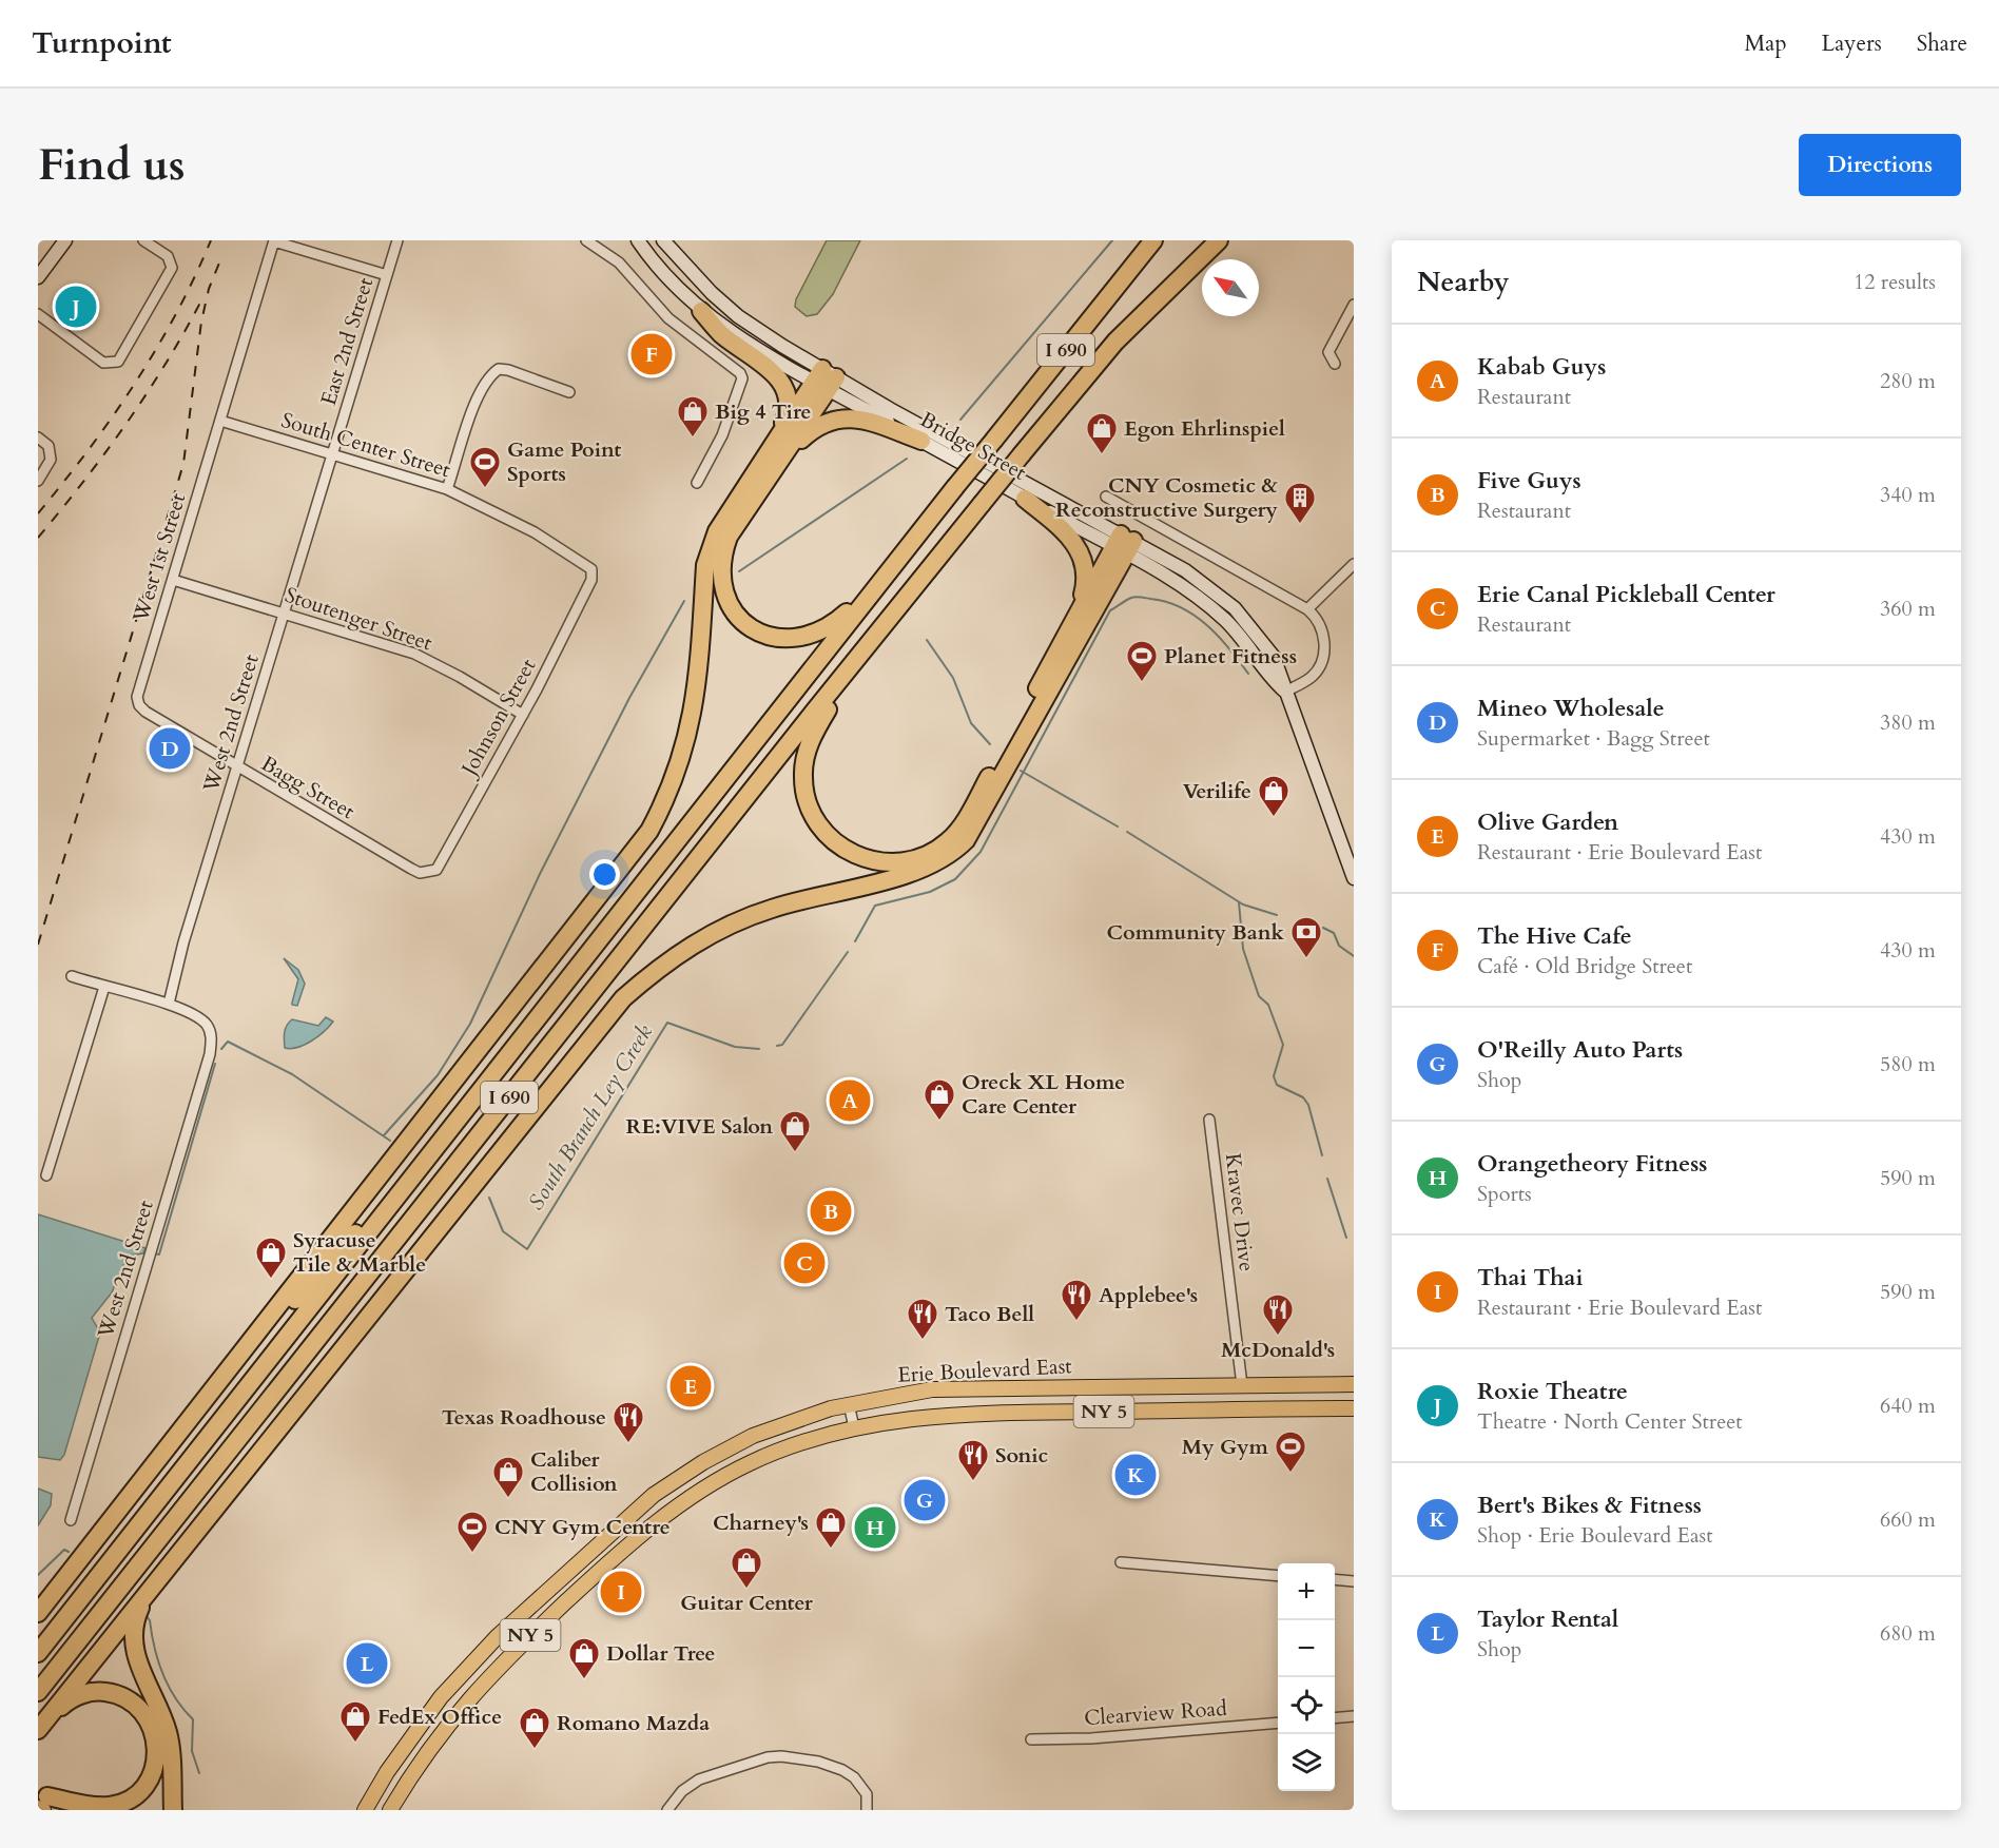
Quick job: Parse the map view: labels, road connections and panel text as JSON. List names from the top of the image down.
{
  "streets": {
    "highway": ["I 690"],
    "main road": ["Bridge Street", "Erie Boulevard East", "NY 5"],
    "street": [
      "East 2nd Street",
      "South Center Street",
      "West 1st Street",
      "Stoutenger Street",
      "Johnson Street",
      "West 2nd Street",
      "Bagg Street",
      "Kravec Drive",
      "Clearview Road"
    ]
  },
  "crossings": [
    ["East 2nd Street", "South Center Street"],
    ["East 2nd Street", "West 2nd Street"],
    ["South Center Street", "West 1st Street"],
    ["South Center Street", "Johnson Street"],
    ["South Center Street", "West 2nd Street"],
    ["West 1st Street", "Stoutenger Street"],
    ["West 1st Street", "Bagg Street"],
    ["Stoutenger Street", "Johnson Street"],
    ["Stoutenger Street", "West 2nd Street"],
    ["Johnson Street", "Bagg Street"],
    ["West 2nd Street", "Bagg Street"],
    ["Kravec Drive", "Erie Boulevard East"]
  ],
  "water": ["South Branch Ley Creek"],
  "places": {
    "shop": [
      "Big 4 Tire",
      "Egon Ehrlinspiel",
      "Verilife",
      "Oreck XL Home Care Center",
      "RE:VIVE Salon",
      "Syracuse Tile & Marble",
      "Caliber Collision",
      "Charney's",
      "Guitar Center",
      "Dollar Tree",
      "FedEx Office",
      "Romano Mazda"
    ],
    "sports": [
      "Game Point Sports",
      "Planet Fitness",
      "My Gym",
      "CNY Gym Centre"
    ],
    "building": ["CNY Cosmetic & Reconstructive Surgery"],
    "bank": ["Community Bank"],
    "restaurant": [
      "Applebee's",
      "McDonald's",
      "Taco Bell",
      "Texas Roadhouse",
      "Sonic"
    ]
  },
  "north": "top left",
  "page": {
    "header": "Turnpoint",
    "nav": ["Map", "Layers", "Share"],
    "buttons": "Directions",
    "title": "Find us",
    "heading": ["Nearby", "12 results"],
    "pins": [
      "J",
      "F",
      "D",
      "A",
      "B",
      "C",
      "E",
      "K",
      "G",
      "H",
      "I",
      "L"
    ],
    "list": [
      {
        "mark": "A",
        "name": "Kabab Guys",
        "note": "Restaurant",
        "value": "280 m"
      },
      {
        "mark": "B",
        "name": "Five Guys",
        "note": "Restaurant",
        "value": "340 m"
      },
      {
        "mark": "C",
        "name": "Erie Canal Pickleball Center",
        "note": "Restaurant",
        "value": "360 m"
      },
      {
        "mark": "D",
        "name": "Mineo Wholesale",
        "note": "Supermarket · Bagg Street",
        "value": "380 m"
      },
      {
        "mark": "E",
        "name": "Olive Garden",
        "note": "Restaurant · Erie Boulevard East",
        "value": "430 m"
      },
      {
        "mark": "F",
        "name": "The Hive Cafe",
        "note": "Café · Old Bridge Street",
        "value": "430 m"
      },
      {
        "mark": "G",
        "name": "O'Reilly Auto Parts",
        "note": "Shop",
        "value": "580 m"
      },
      {
        "mark": "H",
        "name": "Orangetheory Fitness",
        "note": "Sports",
        "value": "590 m"
      },
      {
        "mark": "I",
        "name": "Thai Thai",
        "note": "Restaurant · Erie Boulevard East",
        "value": "590 m"
      },
      {
        "mark": "J",
        "name": "Roxie Theatre",
        "note": "Theatre · North Center Street",
        "value": "640 m"
      },
      {
        "mark": "K",
        "name": "Bert's Bikes & Fitness",
        "note": "Shop · Erie Boulevard East",
        "value": "660 m"
      },
      {
        "mark": "L",
        "name": "Taylor Rental",
        "note": "Shop",
        "value": "680 m"
      }
    ],
    "map_buttons": ["+", "−"]
  }
}
